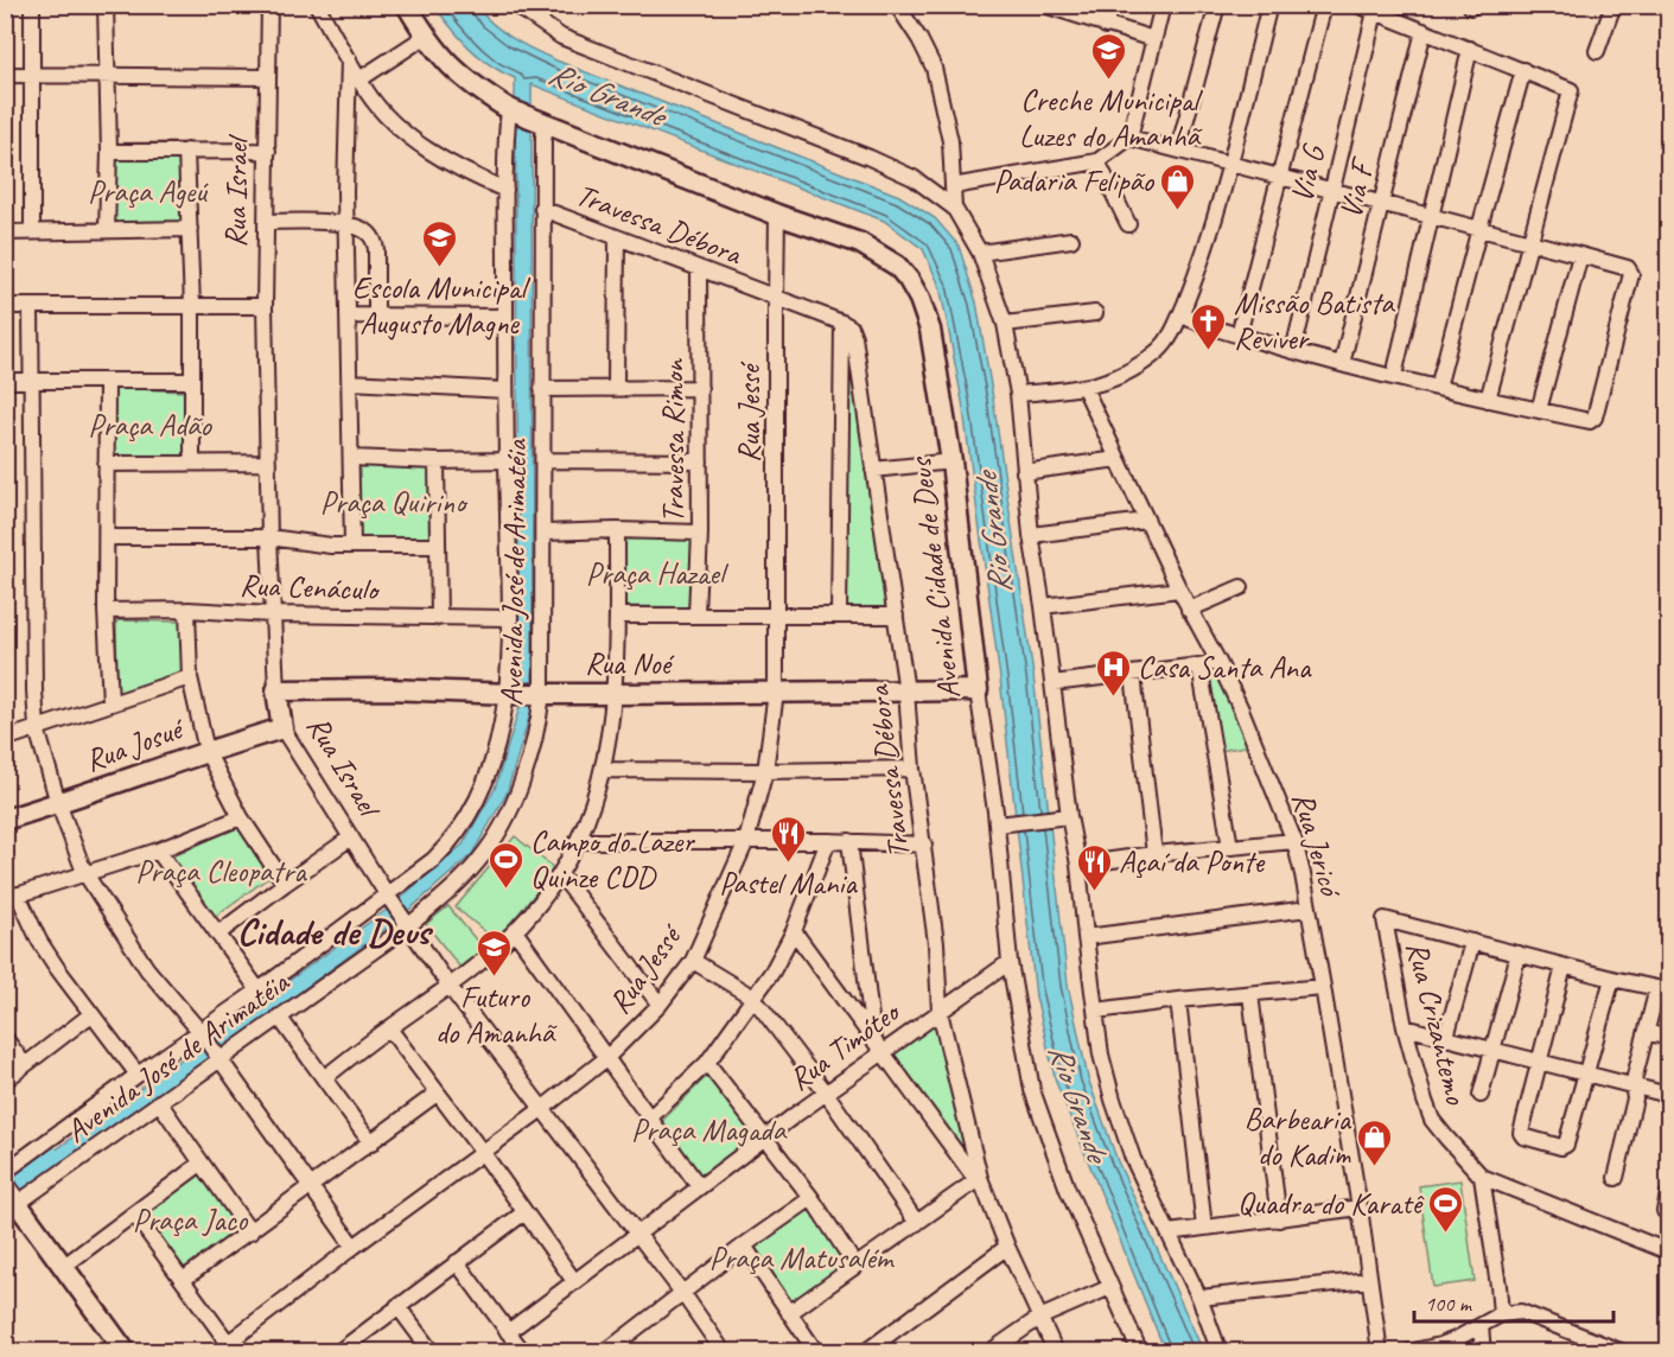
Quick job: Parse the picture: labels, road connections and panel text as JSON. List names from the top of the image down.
{
  "streets": {
    "street": [
      "Via G",
      "Via F",
      "Rua Israel",
      "Travessa Débora",
      "Rua Jessé",
      "Travessa Rimon",
      "Avenida José de Arimatéia",
      "Avenida Cidade de Deus",
      "Rua Cenáculo",
      "Rua Noé",
      "Rua Josué",
      "Rua Jericó",
      "Rua Crizantemo",
      "Rua Timóteo"
    ]
  },
  "crossings": [
    ["Rua Israel", "Rua Jessé"],
    ["Rua Israel", "Avenida José de Arimatéia"],
    ["Rua Israel", "Rua Cenáculo"],
    ["Rua Israel", "Rua Noé"],
    ["Rua Israel", "Rua Josué"],
    ["Rua Israel", "Rua Timóteo"],
    ["Travessa Débora", "Rua Jessé"],
    ["Travessa Débora", "Travessa Rimon"],
    ["Travessa Débora", "Avenida José de Arimatéia"],
    ["Travessa Débora", "Rua Noé"],
    ["Travessa Débora", "Rua Timóteo"],
    ["Rua Jessé", "Avenida Cidade de Deus"],
    ["Rua Jessé", "Rua Noé"],
    ["Avenida José de Arimatéia", "Avenida Cidade de Deus"],
    ["Avenida José de Arimatéia", "Rua Cenáculo"],
    ["Avenida José de Arimatéia", "Rua Noé"],
    ["Avenida Cidade de Deus", "Rua Noé"],
    ["Avenida Cidade de Deus", "Rua Timóteo"]
  ],
  "districts": ["Cidade de Deus"],
  "water": ["Rio Grande"],
  "parks": [
    "Praça Ageú",
    "Praça Adão",
    "Praça Quirino",
    "Praça Hazael",
    "Praça Cleopatra",
    "Praça Magada",
    "Praça Jaco",
    "Praça Matusalém"
  ],
  "places": {
    "school or university": ["Creche Municipal Luzes do Amanhã", "Escola Municipal Augusto Magne", "Futuro do Amanhã"],
    "shop": ["Padaria Felipão", "Barbearia do Kadim"],
    "church": ["Missão Batista Reviver"],
    "hospital": ["Casa Santa Ana"],
    "restaurant": ["Pastel Mania", "Açaí da Ponte"],
    "sports": ["Campo do Lazer Quinze CDD", "Quadra do Karatê"]
  },
  "scale_bar": "100 m"
}
